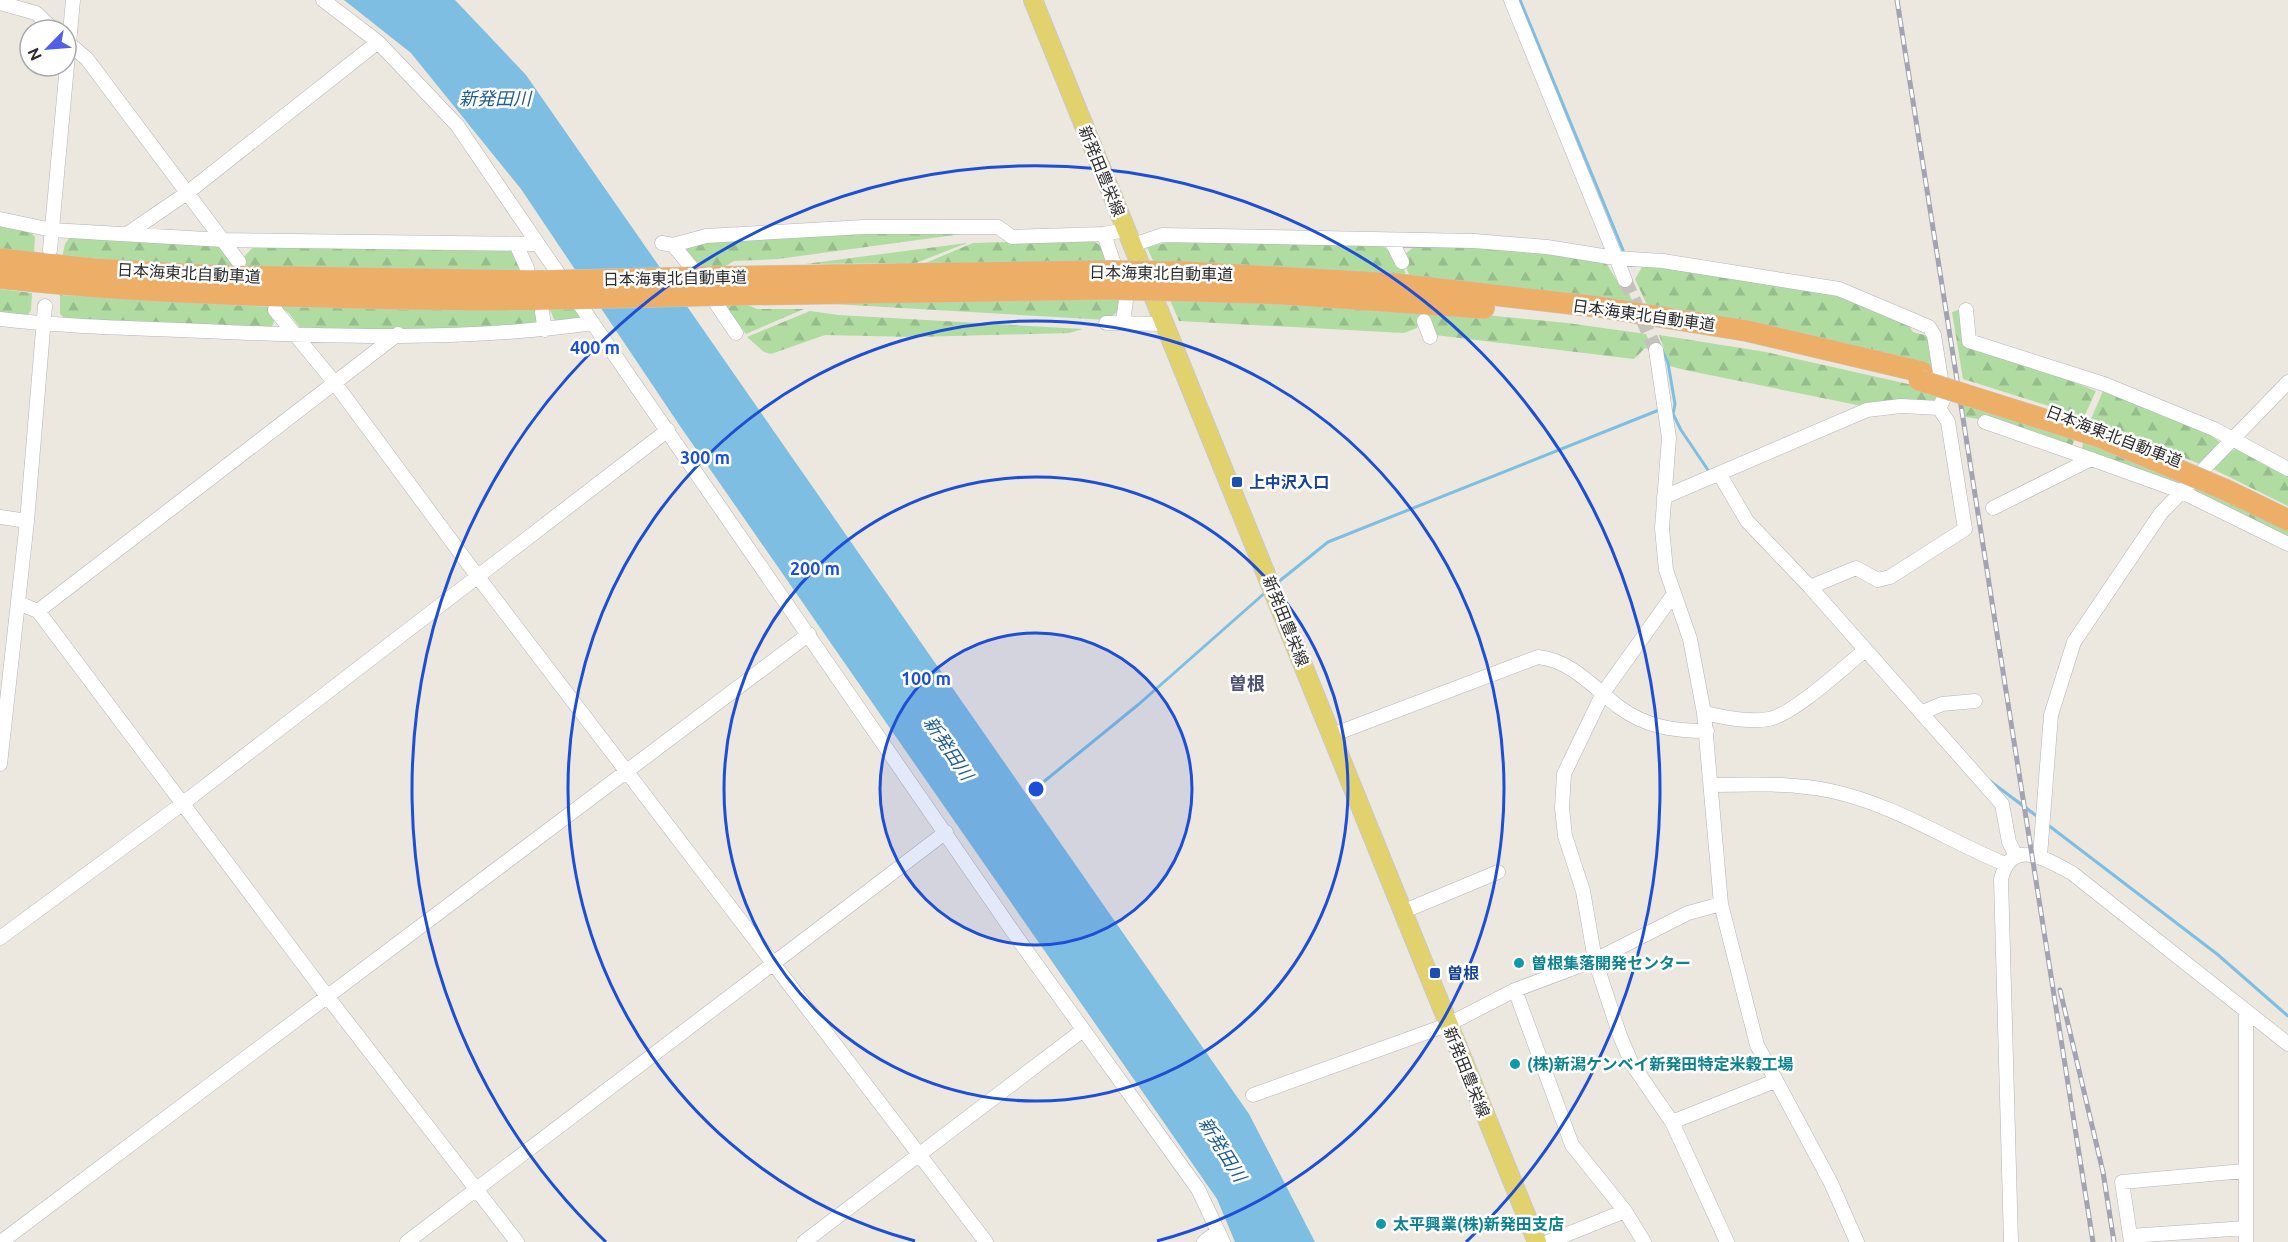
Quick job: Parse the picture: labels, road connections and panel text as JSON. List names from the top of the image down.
{
  "streets": {
    "highway": ["日本海東北自動車道"],
    "main road": ["新発田豊栄線"]
  },
  "districts": ["曽根"],
  "water": ["新発田川"],
  "places": {
    "transit": ["上中沢入口", "曽根"],
    "other": ["曽根集落開発センター", "(株)新潟ケンベイ新発田特定米穀工場", "太平興業(株)新発田支店"]
  },
  "north": "bottom left",
  "rings": [
    "400 m",
    "300 m",
    "200 m",
    "100 m"
  ]
}
